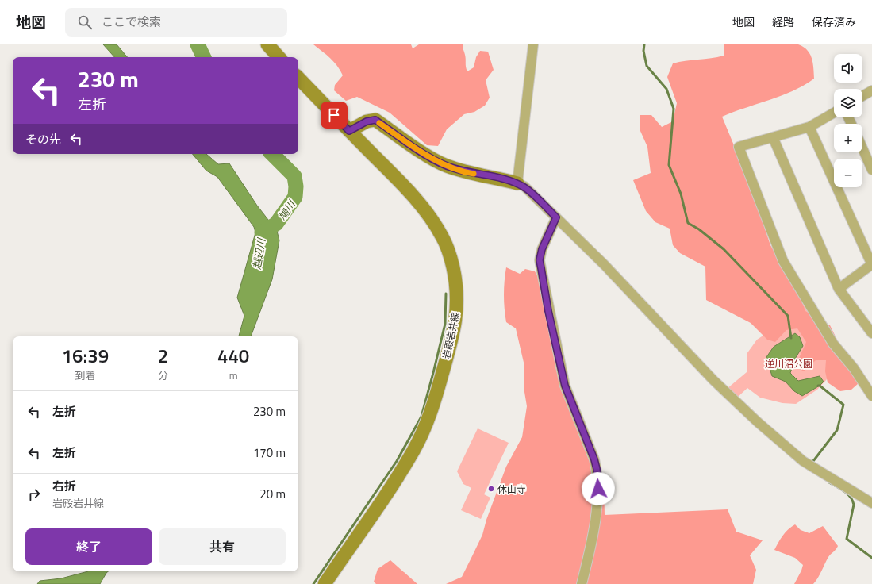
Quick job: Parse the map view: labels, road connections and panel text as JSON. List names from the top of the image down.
{
  "streets": {
    "main road": ["岩殿岩井線"]
  },
  "water": ["鳩川", "越辺川"],
  "parks": ["逆川沼公園"],
  "places": ["休山寺"],
  "page": {
    "header": "地図",
    "search": "ここで検索",
    "nav": ["地図", "経路", "保存済み"],
    "map_buttons": ["+", "−"],
    "turn": ["230 m", "左折"],
    "then": "その先",
    "eta": [
      "16:39",
      "到着",
      "2",
      "分",
      "440",
      "m"
    ],
    "list": [
      {
        "name": "左折",
        "value": "230 m"
      },
      {
        "name": "左折",
        "value": "170 m"
      },
      {
        "name": "右折",
        "note": "岩殿岩井線",
        "value": "20 m"
      }
    ],
    "buttons": ["終了", "共有"]
  }
}
